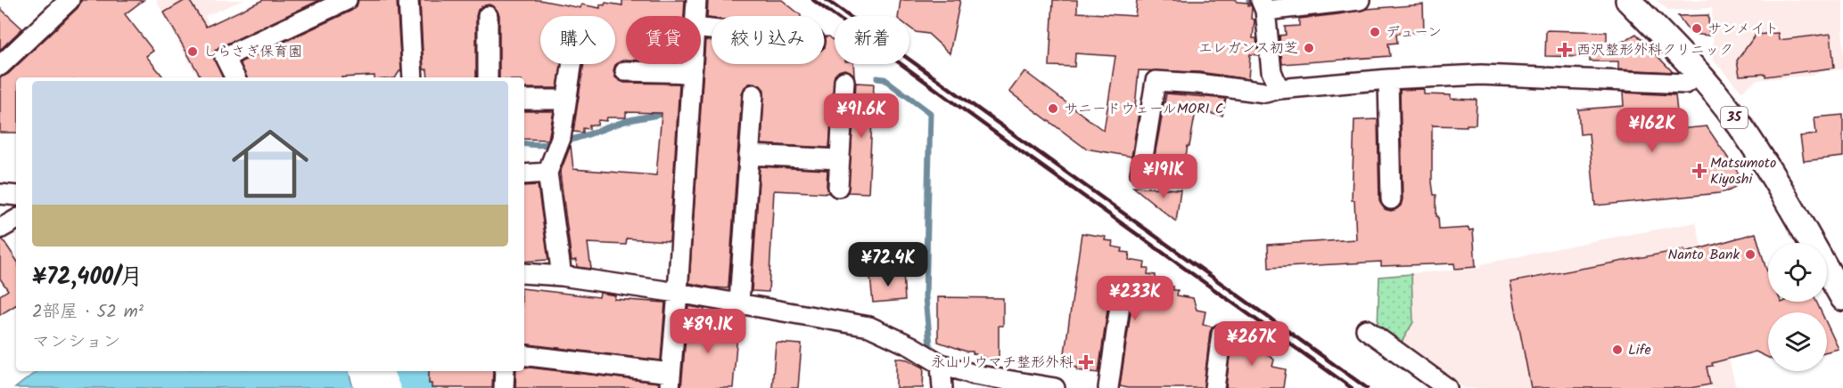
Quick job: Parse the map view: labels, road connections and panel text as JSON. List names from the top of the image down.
{
  "streets": {
    "main road": ["35"]
  },
  "places": {
    "other": [
      "サンメイト",
      "デューン",
      "エレガンス初芝",
      "しらさぎ保育園",
      "サニードウェールMORI C",
      "Nanto Bank",
      "Life"
    ],
    "health": ["西沢整形外科クリニック", "Matsumoto Kiyoshi", "永山リウマチ整形外科"]
  },
  "page": {
    "chip": [
      "購入",
      "賃貸",
      "絞り込み",
      "新着"
    ],
    "list": [
      {
        "name": "¥72,400/月",
        "note": "2部屋 · 52 m² · マンション"
      }
    ],
    "price": [
      "¥91.6K",
      "¥162K",
      "¥191K",
      "¥72.4K",
      "¥233K",
      "¥89.1K",
      "¥267K"
    ]
  }
}
